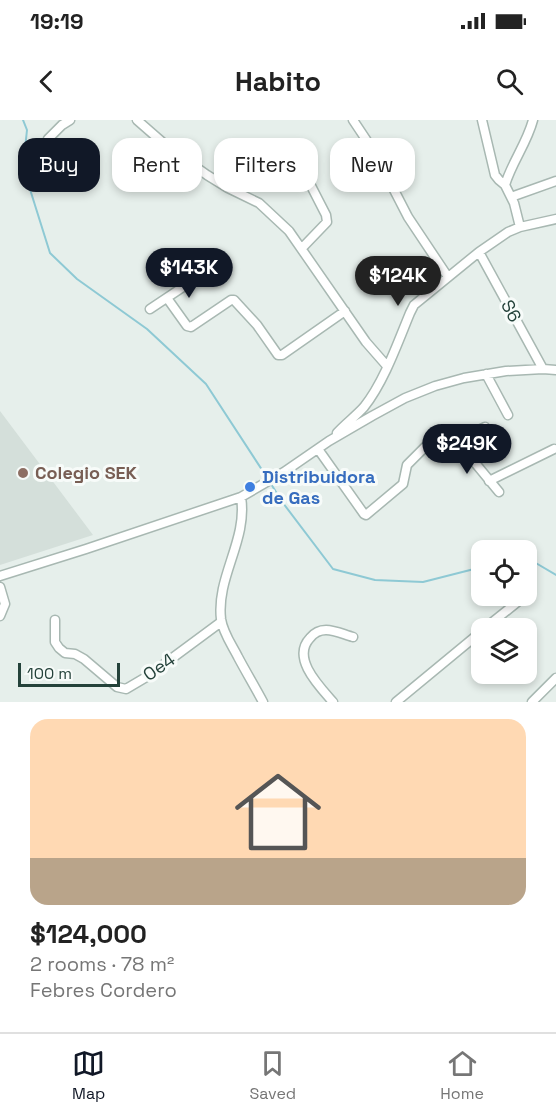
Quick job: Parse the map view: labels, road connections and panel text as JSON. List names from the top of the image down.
{
  "streets": {
    "street": ["S6", "Oe4"]
  },
  "places": ["Colegio SEK", "Distribuidora de Gas"],
  "scale_bar": "100 m",
  "page": {
    "status": "19:19",
    "header": "Habito",
    "chip": [
      "Buy",
      "Rent",
      "Filters",
      "New"
    ],
    "price": ["$143K", "$124K", "$249K"],
    "scale": "100 m",
    "list": [
      {
        "name": "$124,000",
        "note": "2 rooms · 78 m² · Febres Cordero"
      }
    ],
    "tabs": ["Map", "Saved", "Home"]
  }
}
